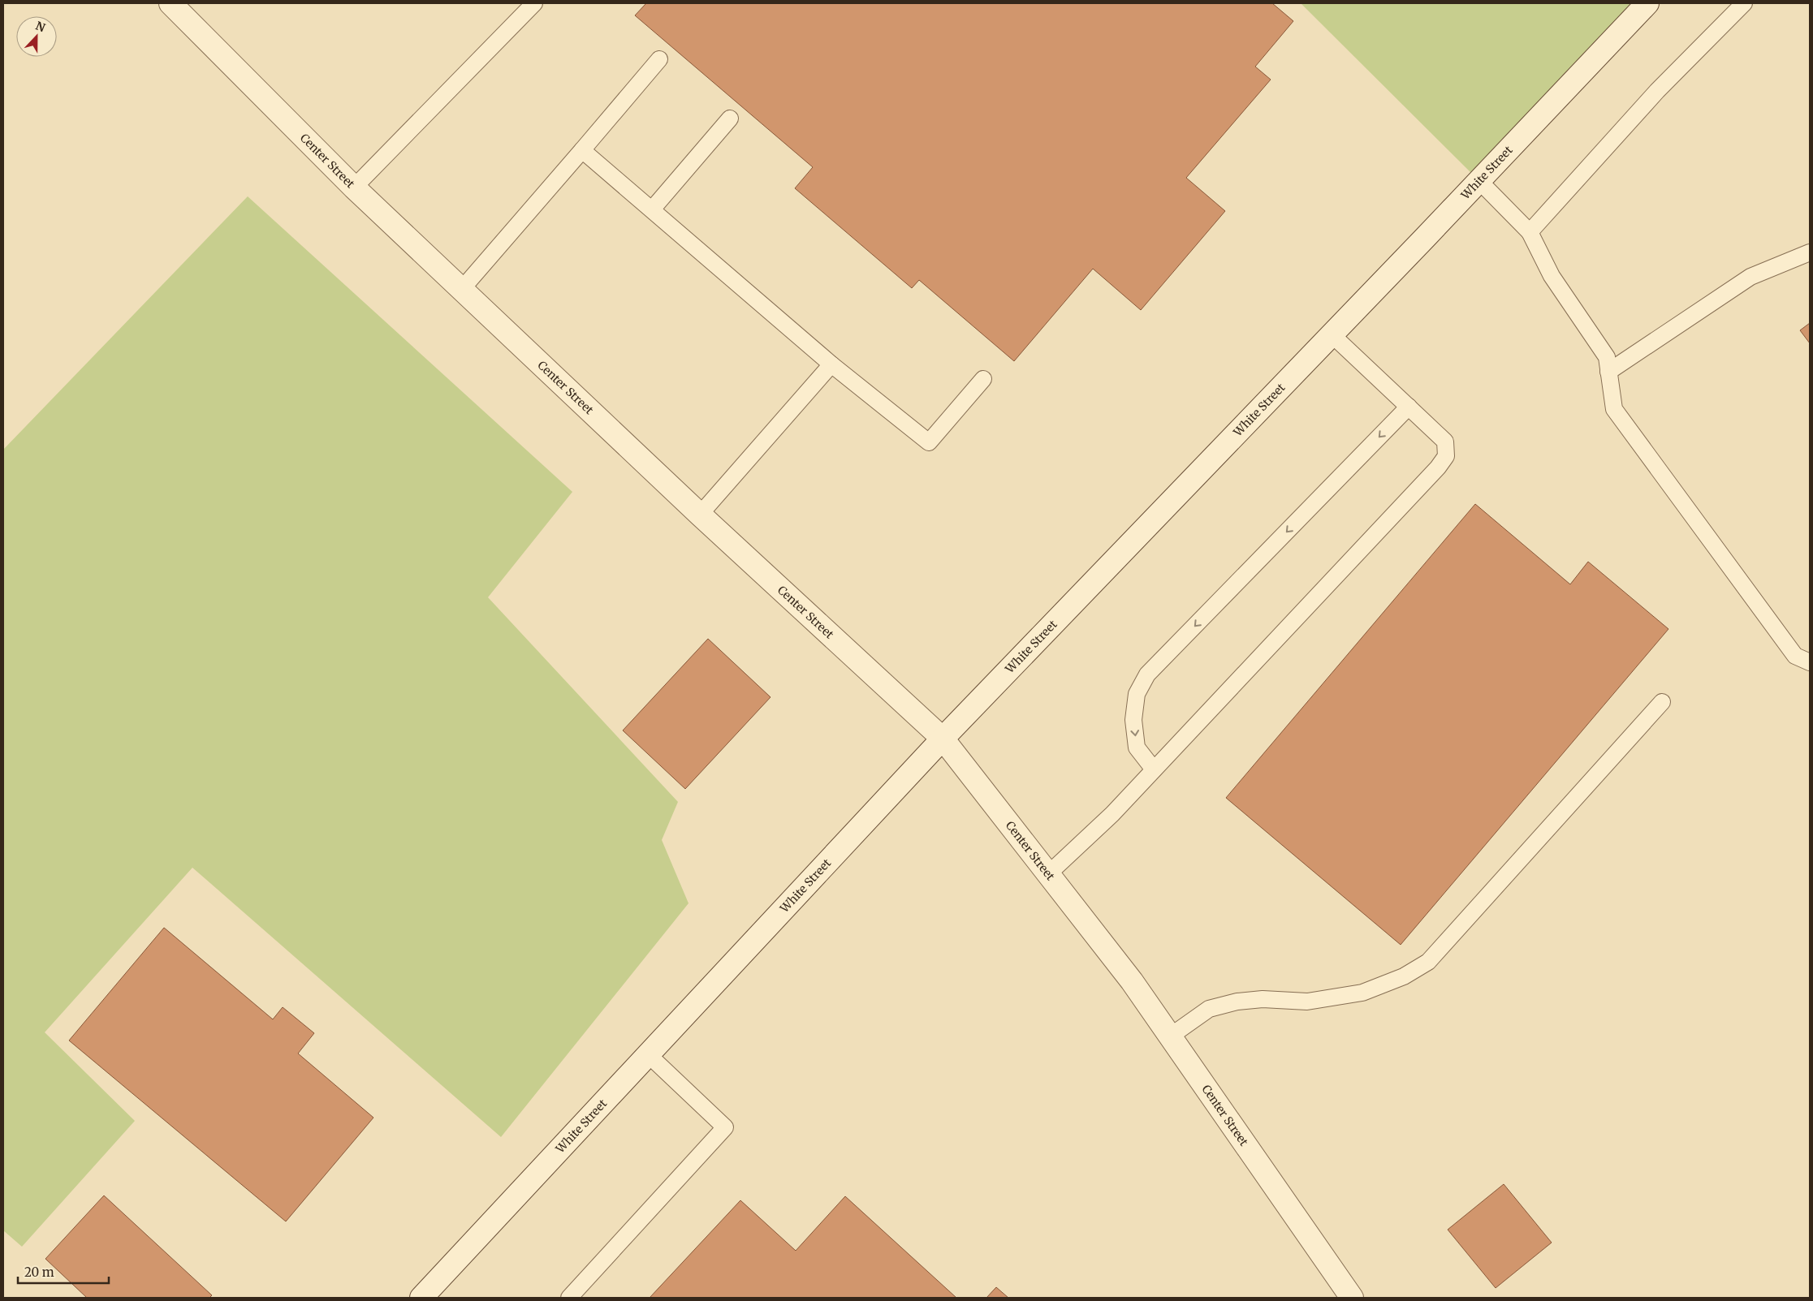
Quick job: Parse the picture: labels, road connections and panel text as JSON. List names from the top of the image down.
{
  "streets": {
    "street": ["Center Street", "White Street"]
  },
  "crossings": [
    ["Center Street", "White Street"]
  ],
  "scale_bar": "20 m",
  "north": "top"
}
